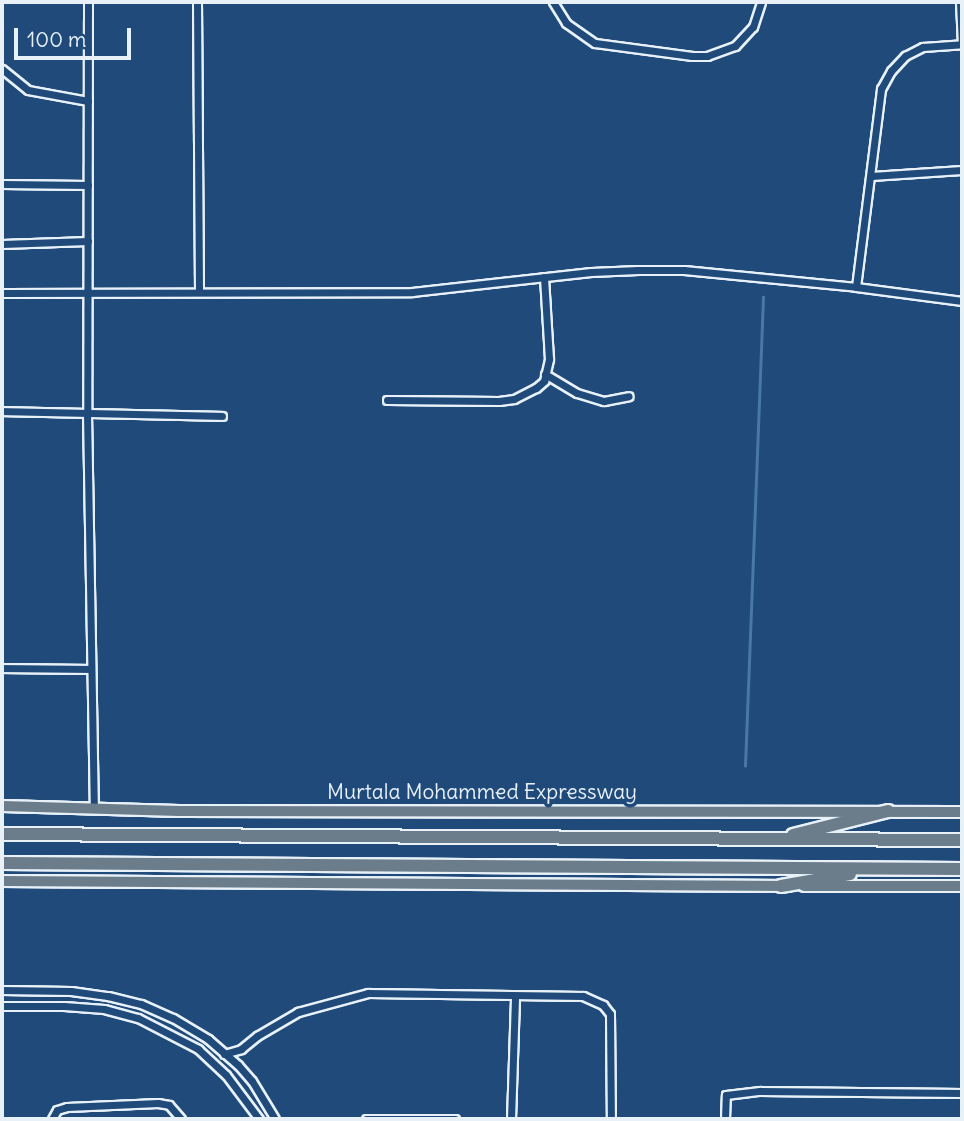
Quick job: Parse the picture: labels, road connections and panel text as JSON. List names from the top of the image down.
{
  "streets": {
    "highway": ["Murtala Mohammed Expressway"]
  },
  "scale_bar": "100 m"
}
